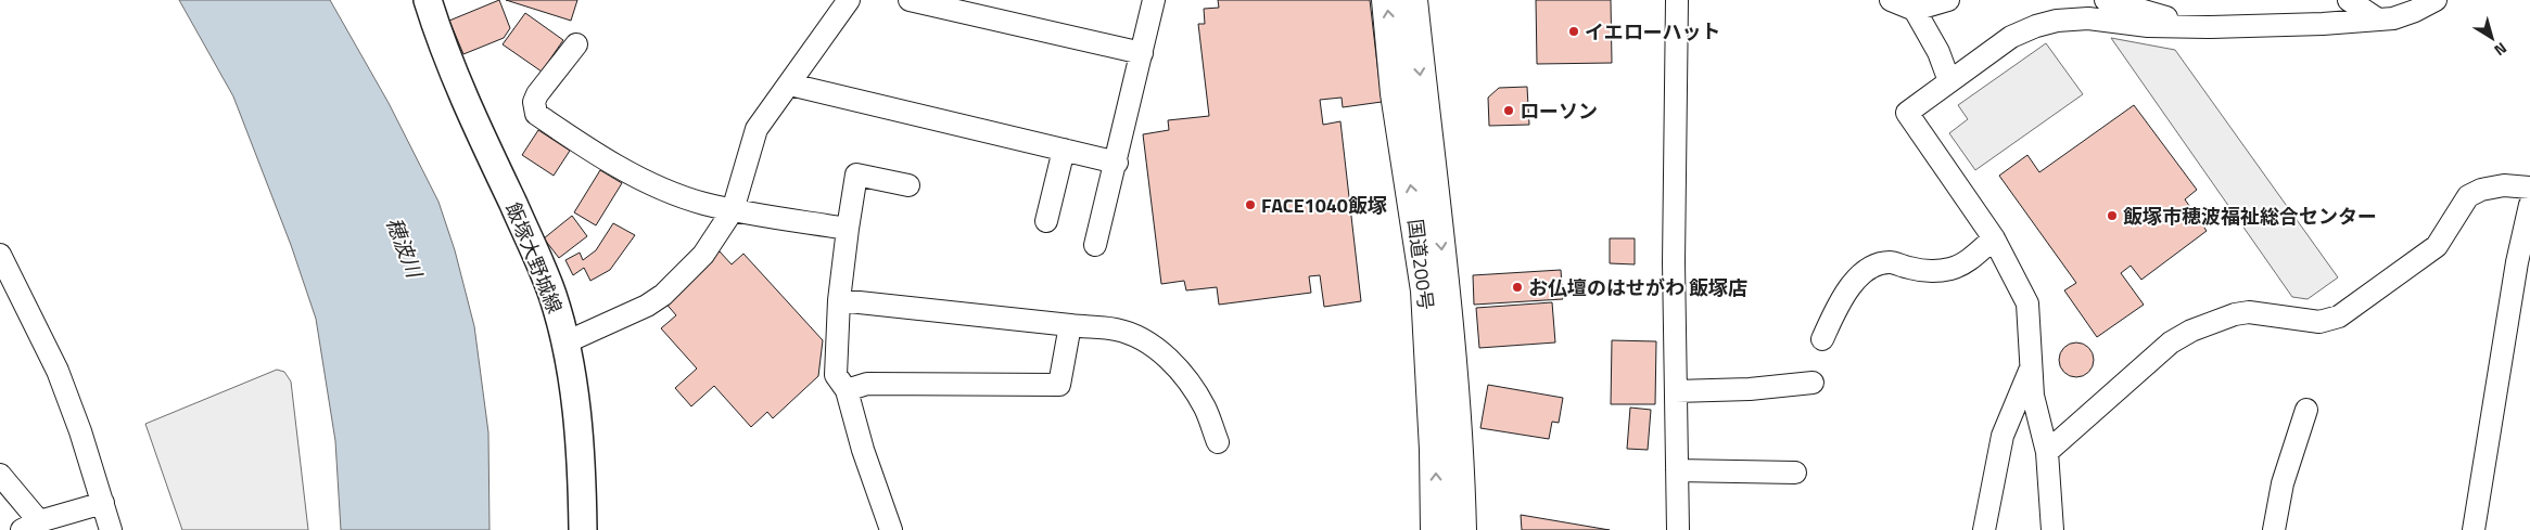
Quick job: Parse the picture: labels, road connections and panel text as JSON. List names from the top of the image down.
{
  "streets": {
    "highway": ["国道200号"],
    "main road": ["飯塚大野城線"]
  },
  "water": ["穂波川"],
  "places": [
    "イエローハット",
    "ローソン",
    "FACE1040飯塚",
    "飯塚市穂波福祉総合センター",
    "お仏壇のはせがわ 飯塚店"
  ],
  "north": "bottom right"
}
